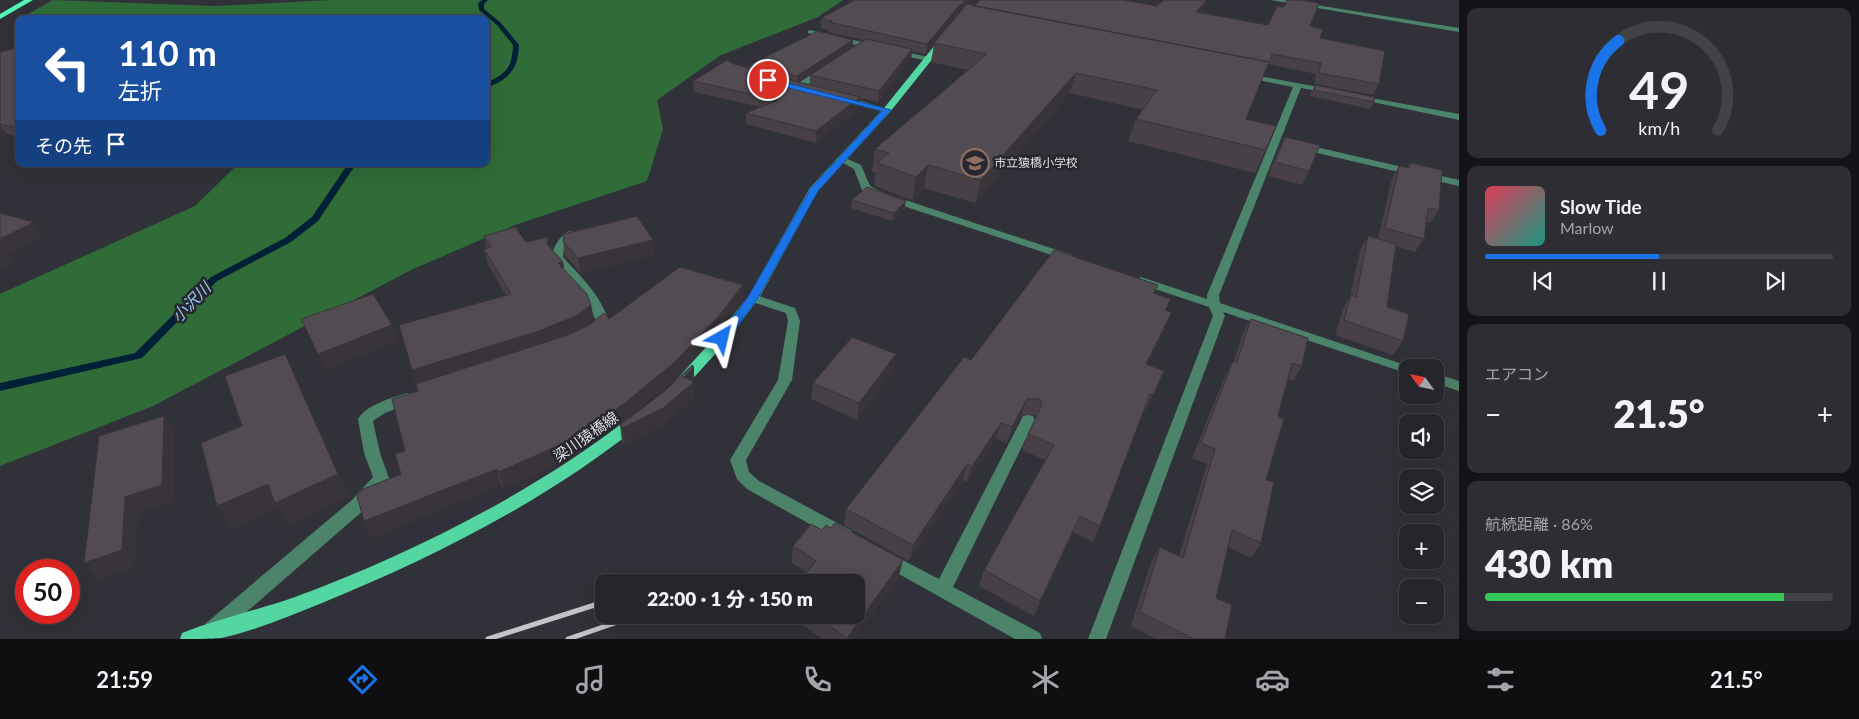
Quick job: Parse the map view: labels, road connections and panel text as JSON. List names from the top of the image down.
{
  "streets": {
    "main road": ["梁川猿橋線"]
  },
  "water": ["小沢川"],
  "places": {
    "school or university": ["市立猿橋小学校"]
  },
  "north": "top left",
  "page": {
    "turn": ["110 m", "左折"],
    "then": "その先",
    "song": ["Slow Tide", "Marlow"],
    "tile": [
      "エアコン",
      ["航続距離 · 86%", "430 km"]
    ],
    "map_buttons": ["+", "−"],
    "heat": ["−", "21.5°", "+"],
    "limit": "50",
    "trip": "22:00 · 1 分 · 150 m",
    "tabs": ["21:59", "21.5°"],
    "gauge": ["49", "km/h"]
  }
}
